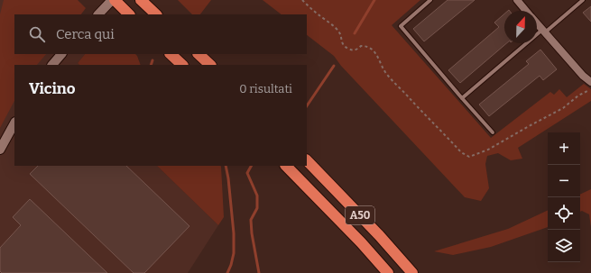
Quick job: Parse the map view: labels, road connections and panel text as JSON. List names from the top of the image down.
{
  "streets": {
    "highway": ["A50"]
  },
  "north": "top",
  "page": {
    "search": "Cerca qui",
    "heading": ["Vicino", "0 risultati"],
    "map_buttons": ["+", "−"]
  }
}
